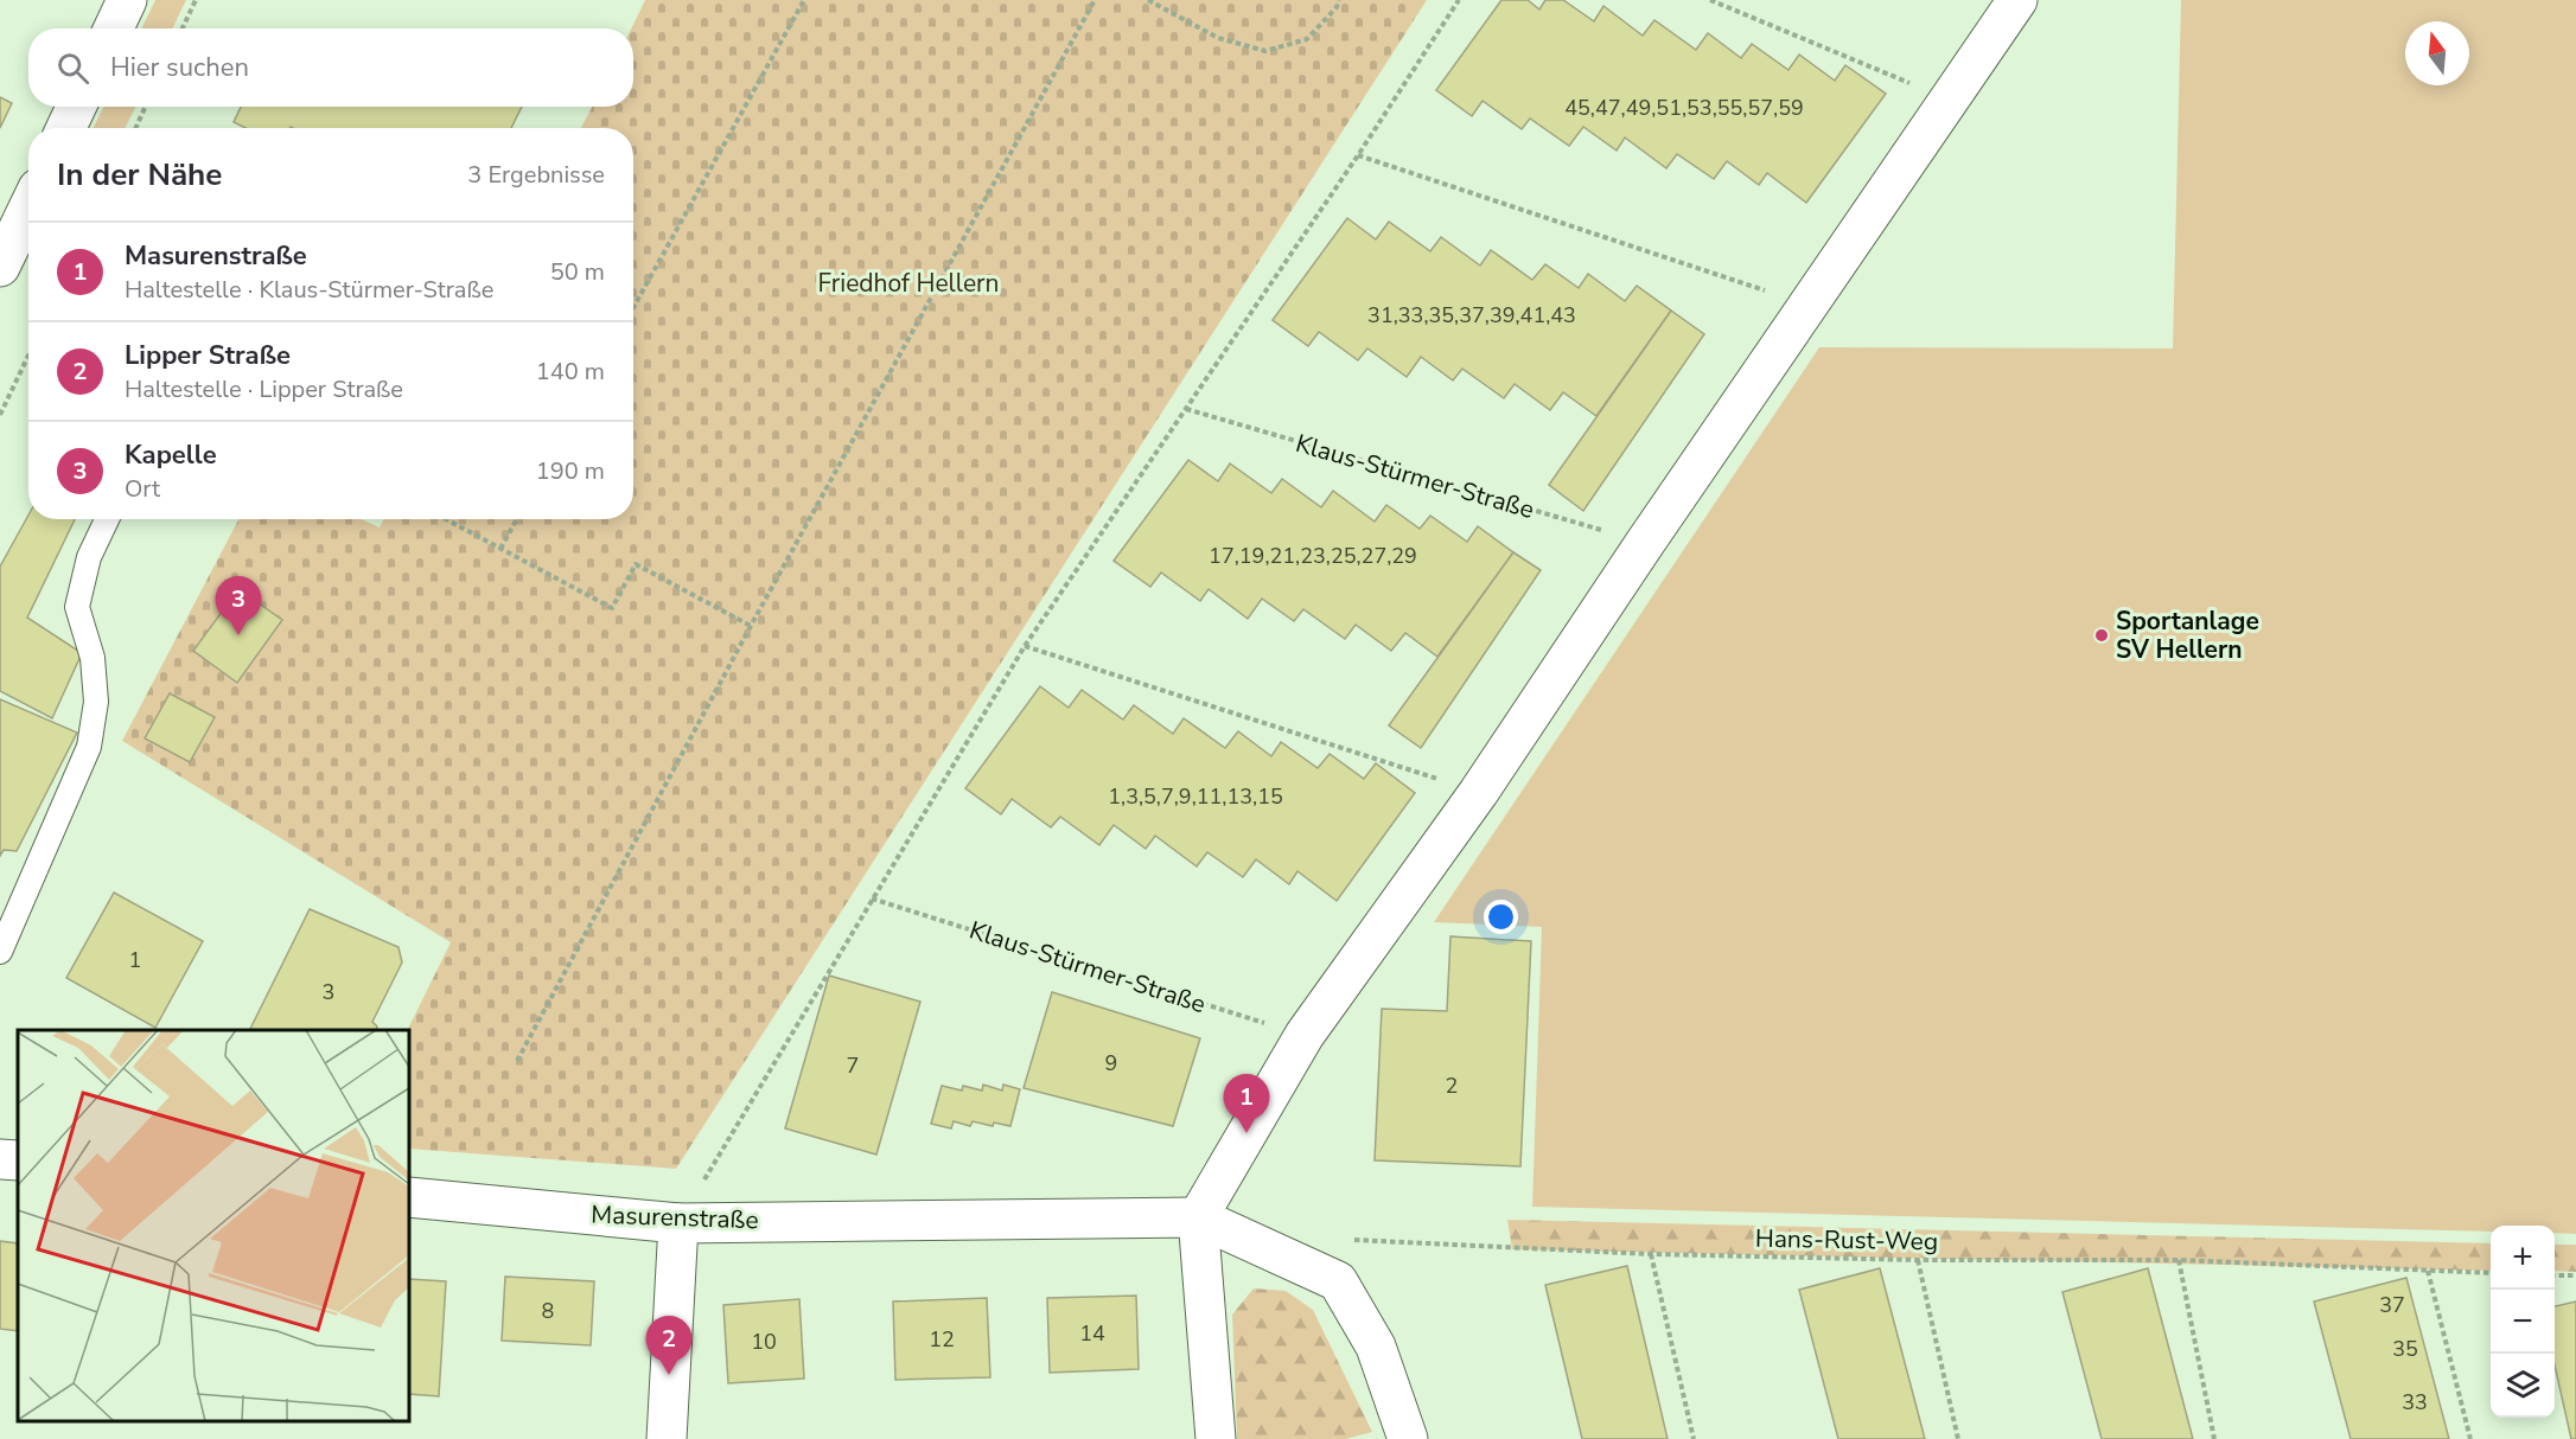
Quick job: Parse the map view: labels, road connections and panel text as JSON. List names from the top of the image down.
{
  "streets": {
    "street": ["Masurenstraße"],
    "path": ["Klaus-Stürmer-Straße", "Hans-Rust-Weg"]
  },
  "parks": ["Friedhof Hellern"],
  "places": ["Sportanlage SV Hellern"],
  "house_numbers": [
    "45,47,49,51,53,55,57,59",
    "31,33,35,37,39,41,43",
    "17,19,21,23,25,27,29",
    "1,3,5,7,9,11,13,15",
    "1",
    "3",
    "9",
    "7",
    "2",
    "37",
    "8",
    "14",
    "12",
    "10",
    "35",
    "33"
  ],
  "north": "top",
  "page": {
    "search": "Hier suchen",
    "heading": ["In der Nähe", "3 Ergebnisse"],
    "list": [
      {
        "mark": "1",
        "name": "Masurenstraße",
        "note": "Haltestelle · Klaus-Stürmer-Straße",
        "value": "50 m"
      },
      {
        "mark": "2",
        "name": "Lipper Straße",
        "note": "Haltestelle · Lipper Straße",
        "value": "140 m"
      },
      {
        "mark": "3",
        "name": "Kapelle",
        "note": "Ort",
        "value": "190 m"
      }
    ],
    "pins": ["3", "1", "2"],
    "map_buttons": ["+", "−"]
  }
}
